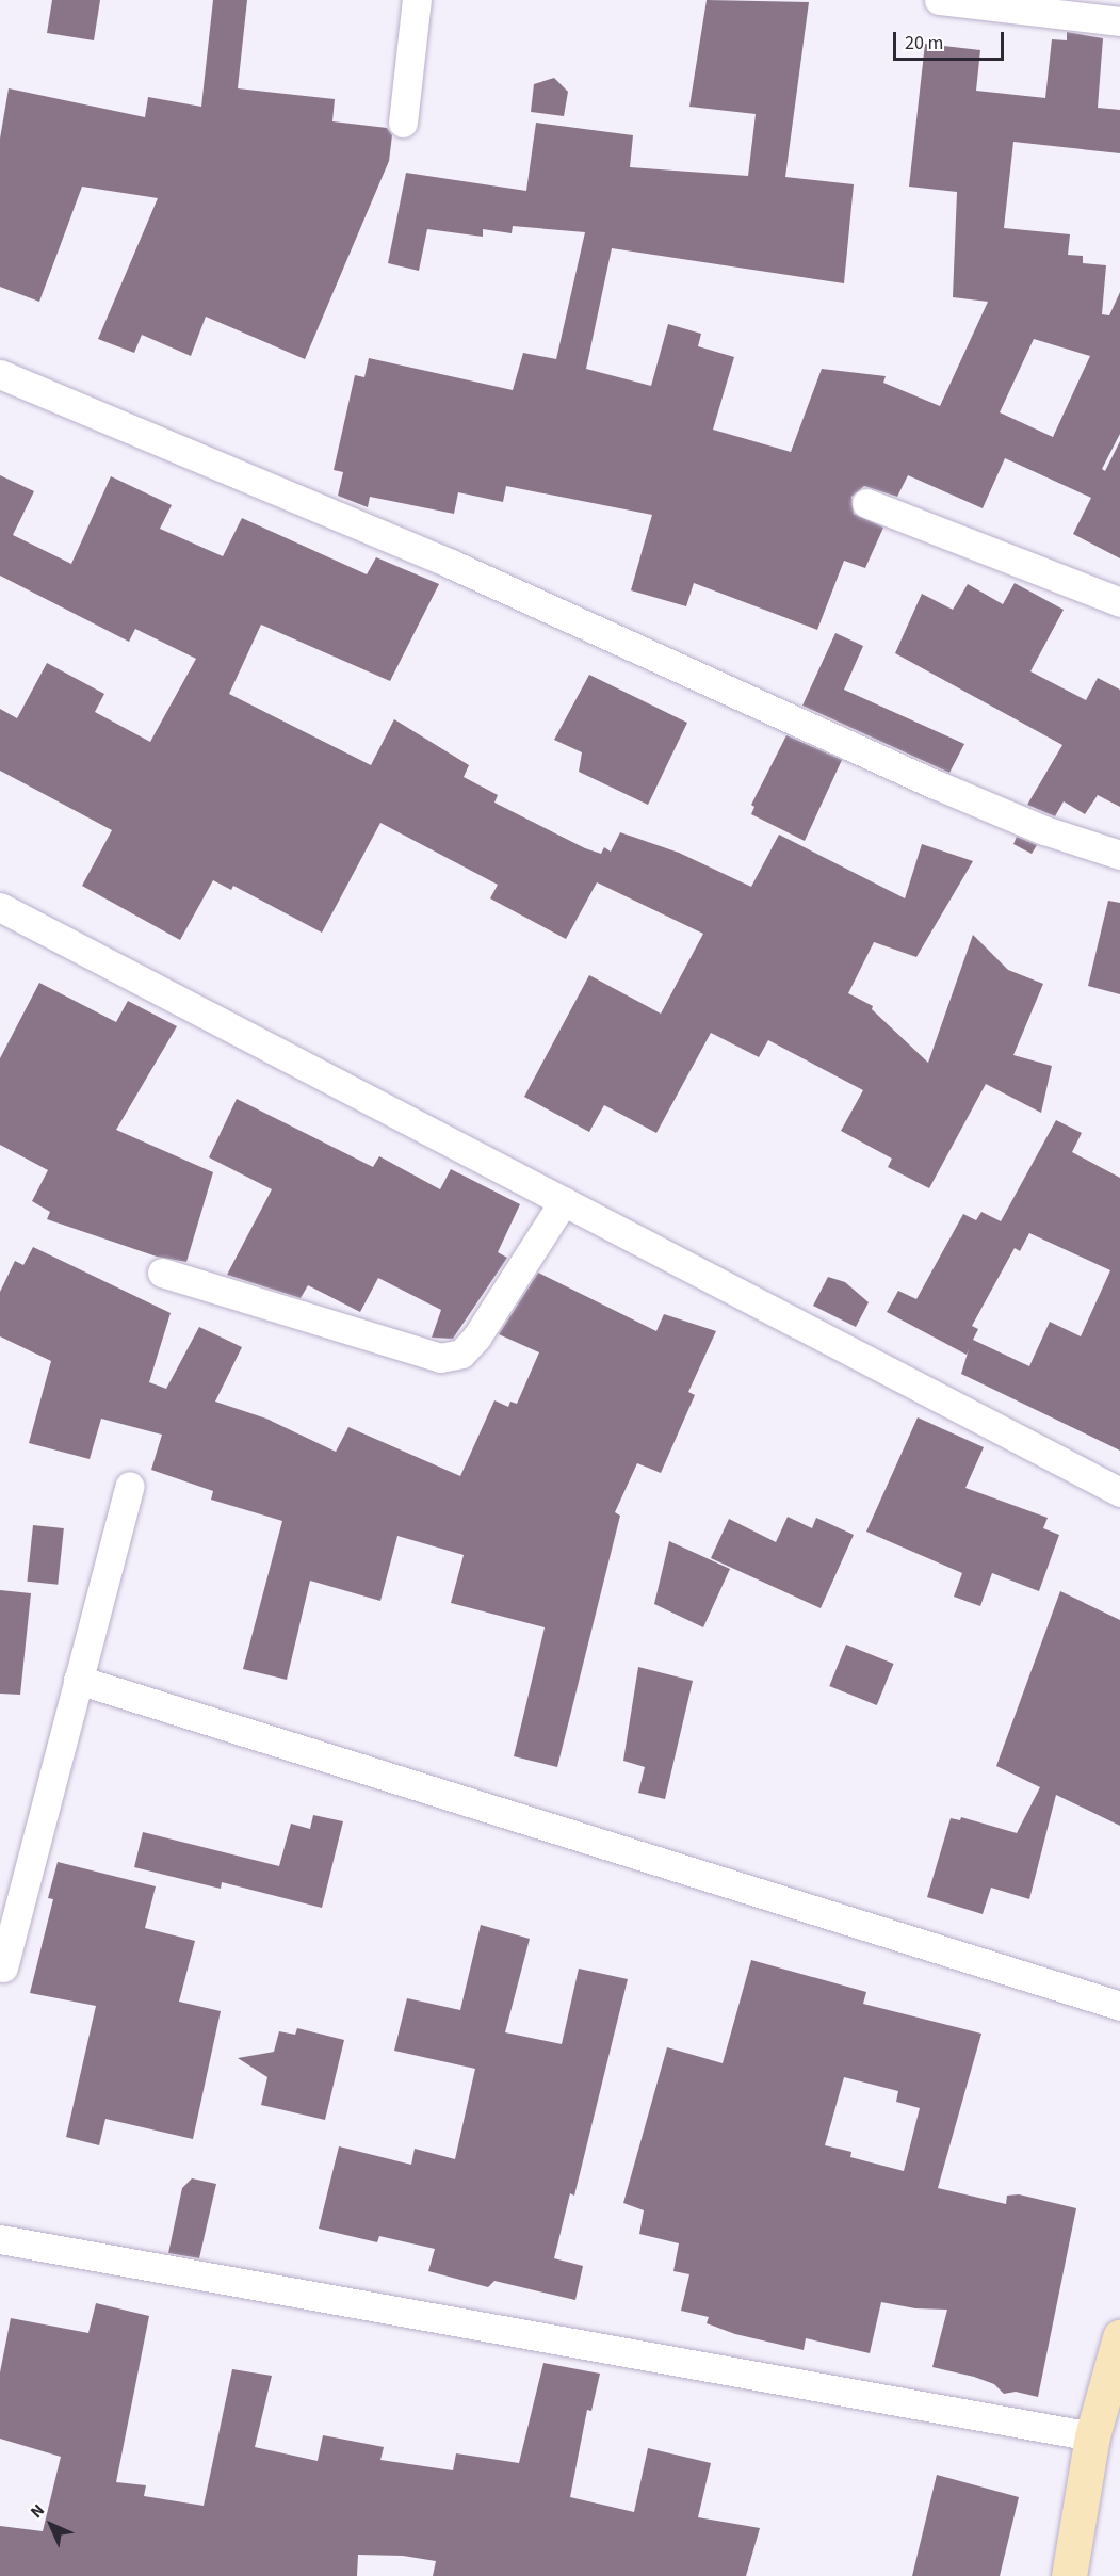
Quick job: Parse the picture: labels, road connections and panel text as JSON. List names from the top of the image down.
{
  "scale_bar": "20 m",
  "north": "top left"
}
